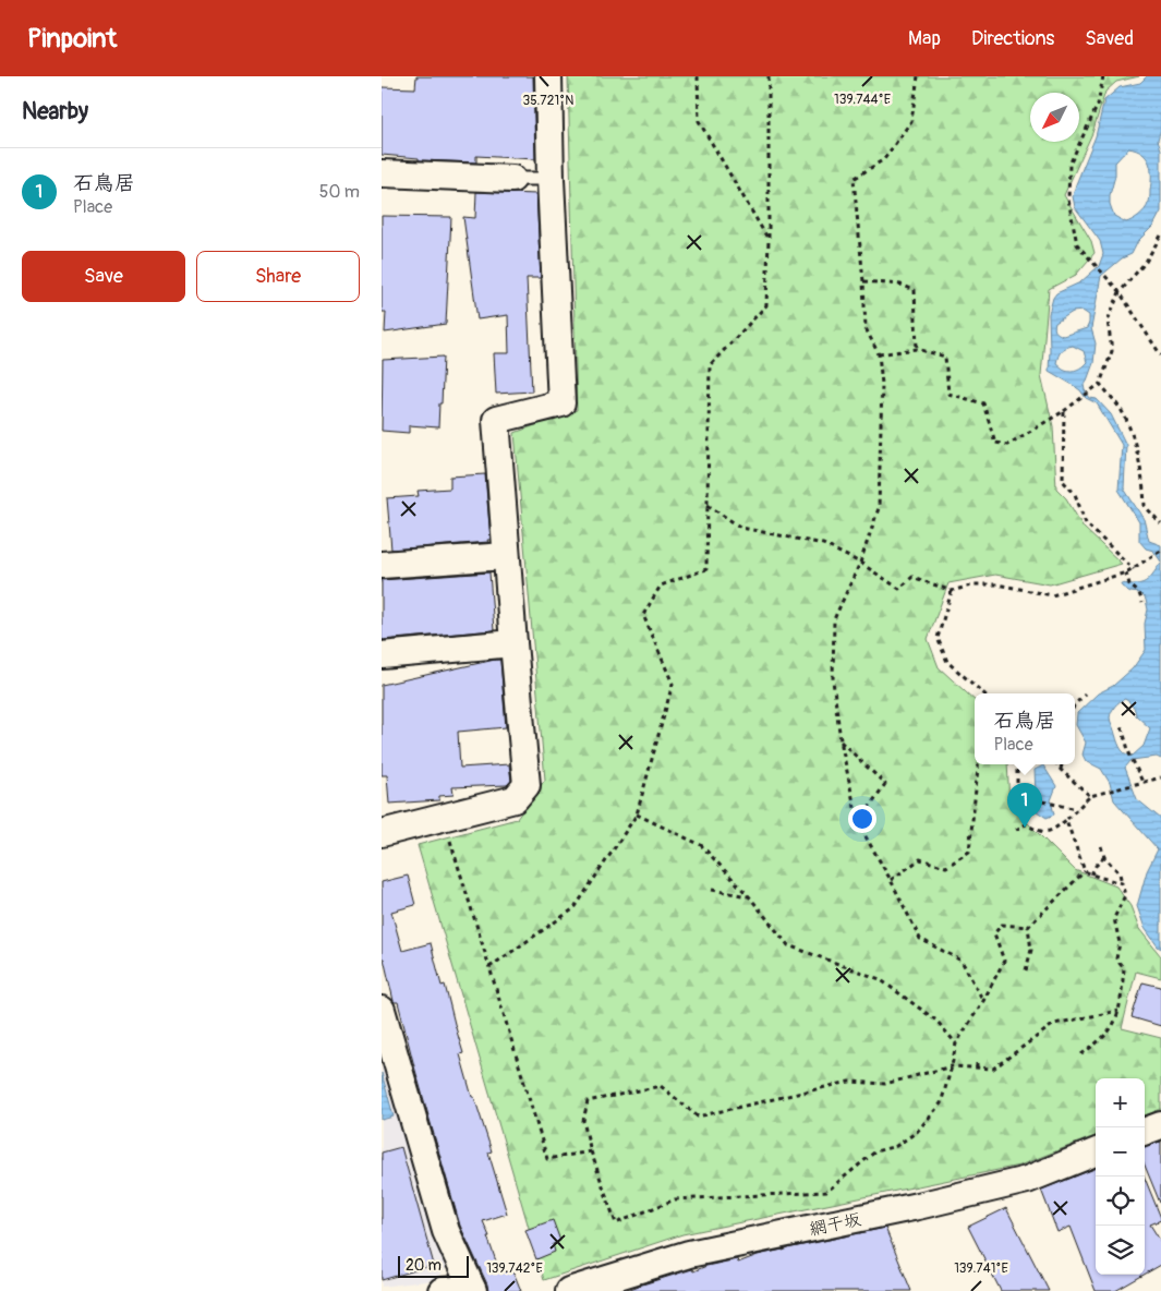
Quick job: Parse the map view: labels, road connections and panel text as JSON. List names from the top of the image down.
{
  "streets": {
    "street": ["網干坂"]
  },
  "scale_bar": "20 m",
  "north": "bottom left",
  "page": {
    "header": "Pinpoint",
    "nav": ["Map", "Directions", "Saved"],
    "heading": "Nearby",
    "list": [
      {
        "mark": "1",
        "name": "石鳥居",
        "note": "Place",
        "value": "50 m"
      }
    ],
    "buttons": ["Save", "Share"],
    "popup": ["石鳥居", "Place"],
    "pins": "1",
    "map_buttons": ["+", "−"],
    "scale": "20 m"
  },
  "coordinates": [
    "139.744°E",
    "35.721°N",
    "139.742°E",
    "139.741°E"
  ]
}
